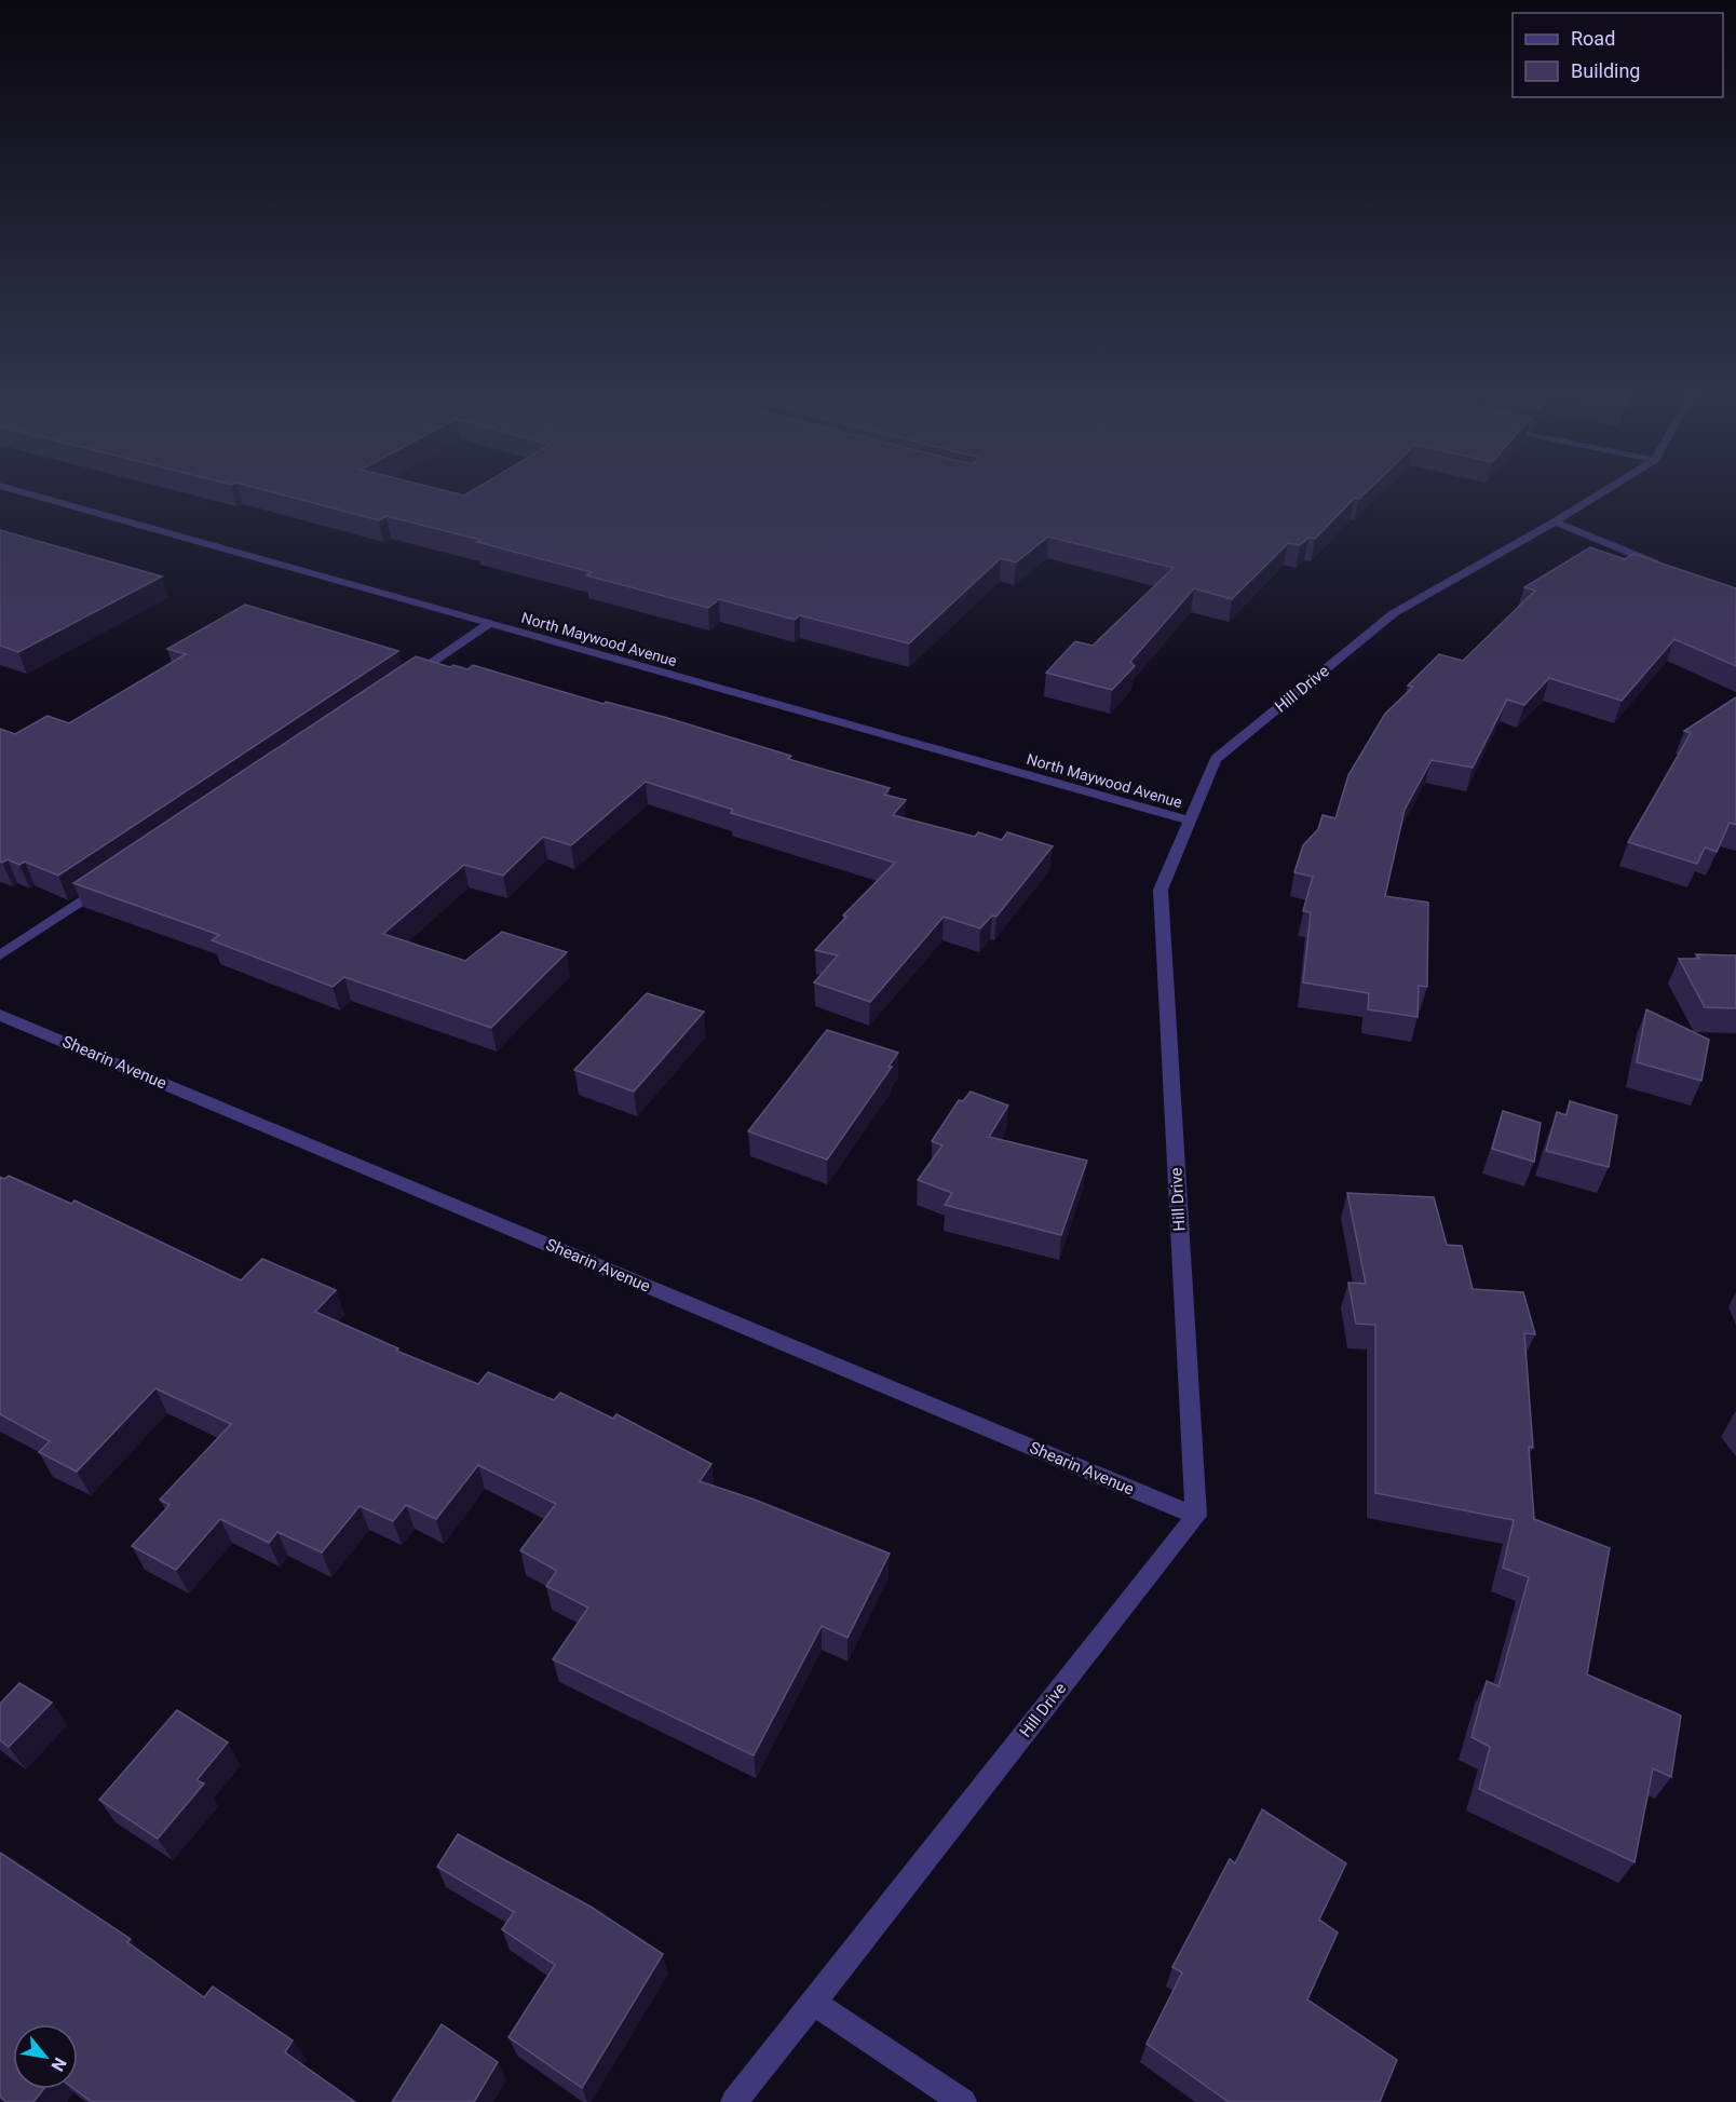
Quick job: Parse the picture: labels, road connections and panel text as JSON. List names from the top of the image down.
{
  "streets": {
    "street": ["North Maywood Avenue", "Hill Drive", "Shearin Avenue"]
  },
  "crossings": [
    ["North Maywood Avenue", "Hill Drive"],
    ["Hill Drive", "Shearin Avenue"]
  ],
  "legend": ["Road", "Building"],
  "north": "bottom right"
}
